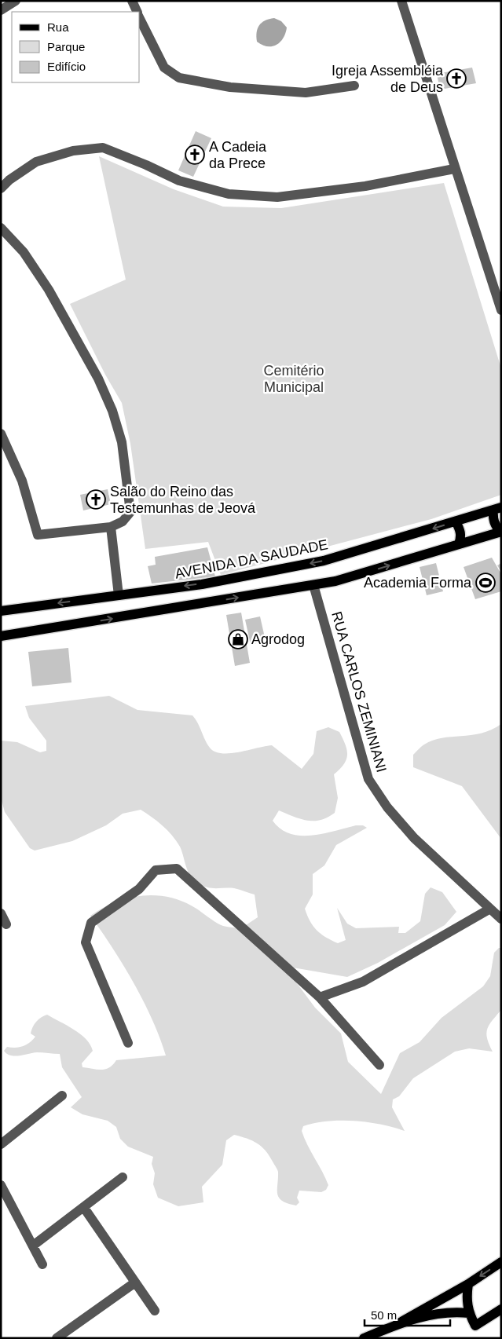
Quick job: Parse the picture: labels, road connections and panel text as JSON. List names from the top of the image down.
{
  "streets": {
    "main road": ["AVENIDA DA SAUDADE"],
    "street": ["RUA CARLOS ZEMINIANI"]
  },
  "parks": ["Cemitério Municipal"],
  "places": {
    "church": ["Igreja Assembléia de Deus", "A Cadeia da Prece", "Salão do Reino das Testemunhas de Jeová"],
    "sports": ["Academia Forma"],
    "shop": ["Agrodog"]
  },
  "legend": ["Rua", "Parque", "Edifício"],
  "scale_bar": "50 m"
}
